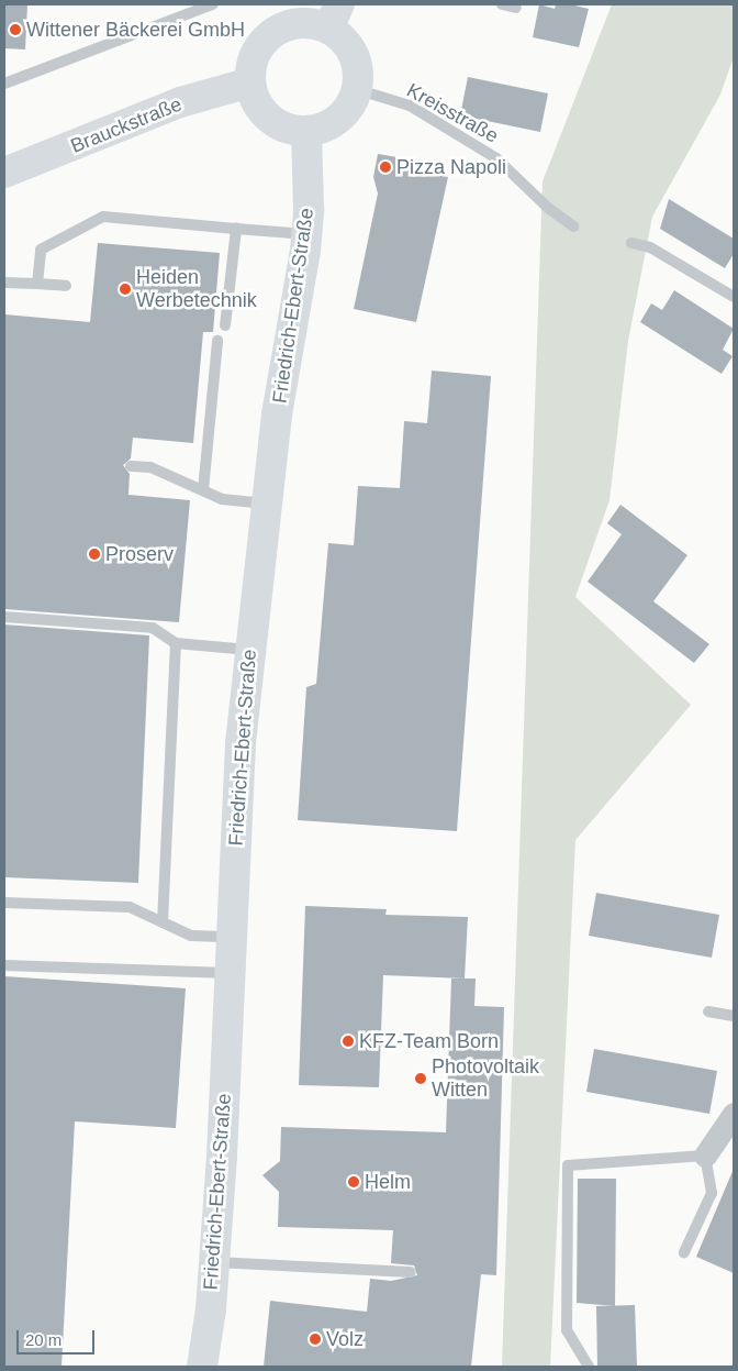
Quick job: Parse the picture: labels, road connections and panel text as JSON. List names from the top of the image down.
{
  "streets": {
    "street": ["Brauckstraße", "Friedrich-Ebert-Straße"],
    "lane": ["Kreisstraße"]
  },
  "crossings": [
    ["Kreisstraße", "Brauckstraße"],
    ["Kreisstraße", "Friedrich-Ebert-Straße"],
    ["Brauckstraße", "Friedrich-Ebert-Straße"]
  ],
  "places": [
    "Wittener Bäckerei GmbH",
    "Pizza Napoli",
    "Heiden Werbetechnik",
    "Proserv",
    "KFZ-Team Born",
    "Photovoltaik Witten",
    "Helm",
    "Volz"
  ],
  "scale_bar": "20 m"
}
